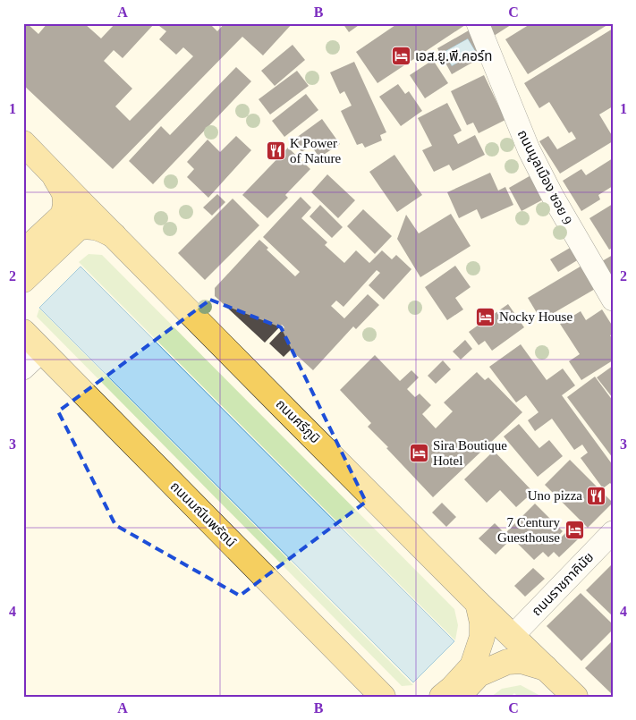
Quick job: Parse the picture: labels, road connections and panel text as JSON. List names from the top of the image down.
{
  "streets": {
    "main road": ["ถนนศรีภูมิ", "ถนนมณีนพรัตน์"],
    "street": ["ถนนมูลเมือง ซอย 9", "ถนนราชภาคินัย"]
  },
  "crossings": [
    ["ถนนศรีภูมิ", "ถนนราชภาคินัย"]
  ],
  "places": {
    "hotel": [
      "เอส.ยู.พี.คอร์ท",
      "Nocky House",
      "Sira Boutique Hotel",
      "7 Century Guesthouse"
    ],
    "restaurant": ["K Power of Nature", "Uno pizza"]
  },
  "grid": {
    "columns": ["A", "B", "C"],
    "rows": [
      "1",
      "2",
      "3",
      "4"
    ]
  }
}
